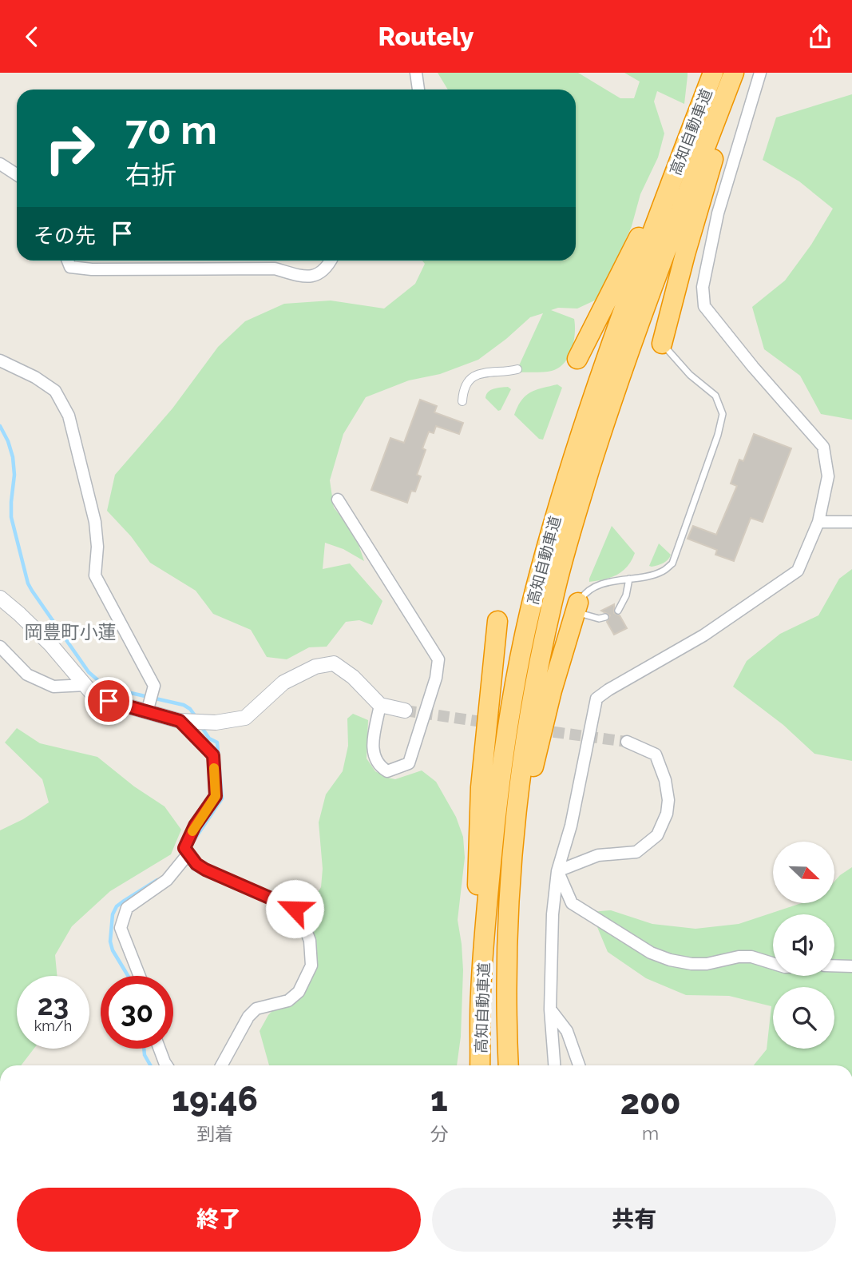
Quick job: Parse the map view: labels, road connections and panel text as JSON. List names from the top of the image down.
{
  "streets": {
    "highway": ["高知自動車道"]
  },
  "districts": ["岡豊町小蓮"],
  "north": "bottom right",
  "page": {
    "header": "Routely",
    "turn": ["70 m", "右折"],
    "then": "その先",
    "speed": "23 km/h",
    "limit": "30",
    "eta": [
      "19:46",
      "到着",
      "1",
      "分",
      "200",
      "m"
    ],
    "buttons": ["終了", "共有"]
  }
}
